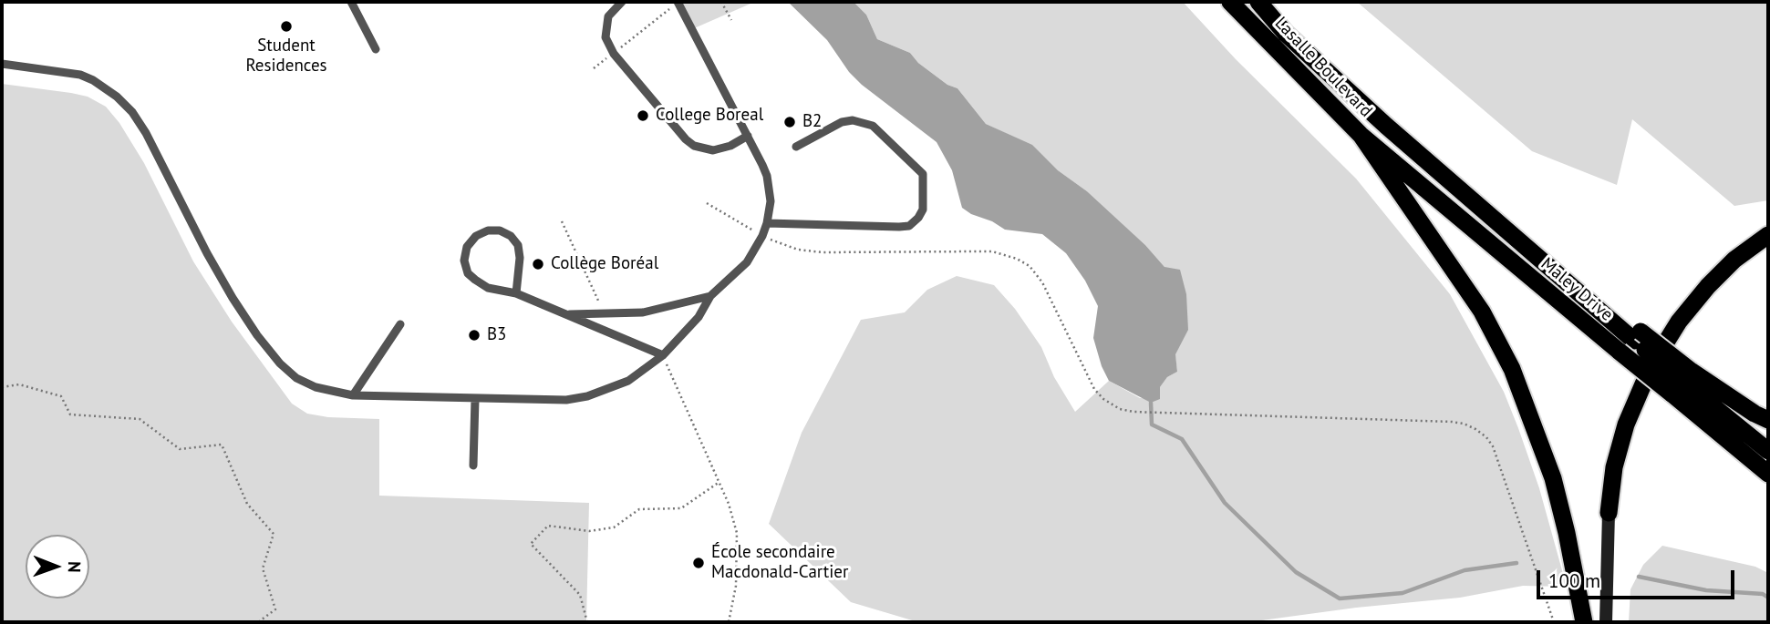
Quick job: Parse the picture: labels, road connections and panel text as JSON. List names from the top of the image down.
{
  "streets": {
    "highway": ["Lasalle Boulevard", "Maley Drive"]
  },
  "crossings": [
    ["Lasalle Boulevard", "Maley Drive"]
  ],
  "places": [
    "Student Residences",
    "College Boreal",
    "B2",
    "Collège Boréal",
    "B3",
    "École secondaire Macdonald-Cartier"
  ],
  "scale_bar": "100 m",
  "north": "right"
}
